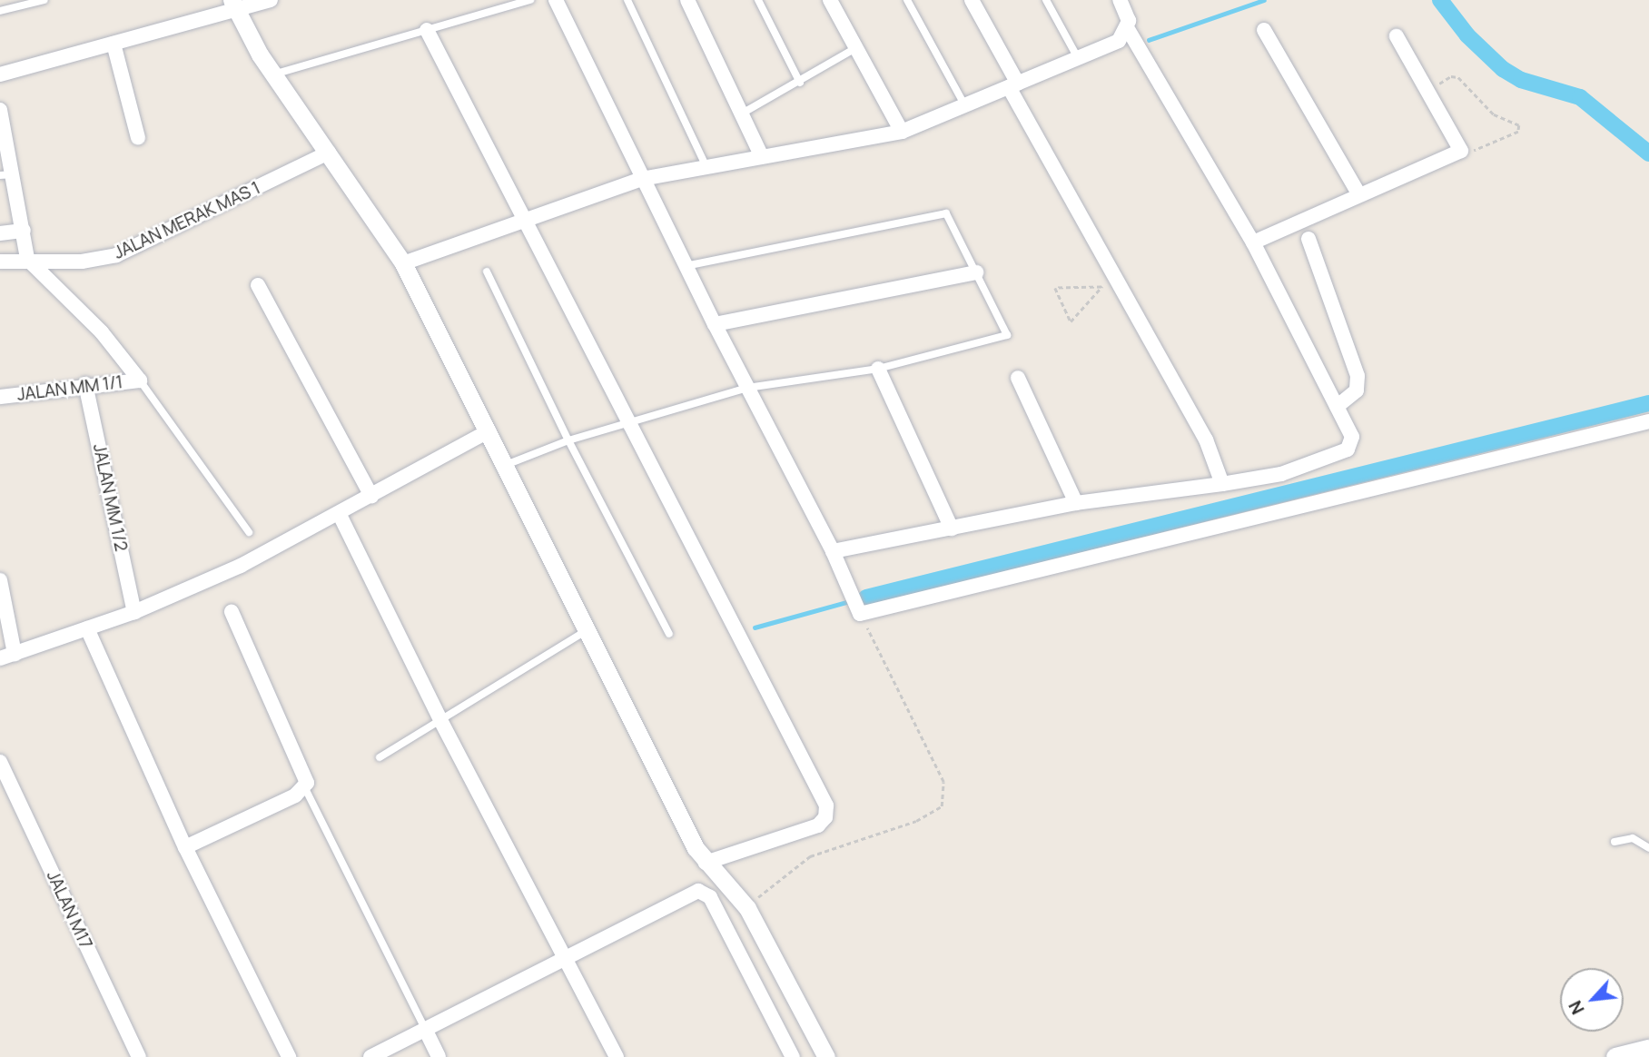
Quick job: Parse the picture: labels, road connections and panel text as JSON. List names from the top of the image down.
{
  "streets": {
    "street": [
      "JALAN MERAK MAS 1",
      "JALAN MM 1/1",
      "JALAN MM 1/2",
      "JALAN M17"
    ]
  },
  "crossings": [
    ["JALAN MM 1/1", "JALAN MM 1/2"]
  ],
  "north": "bottom left"
}
